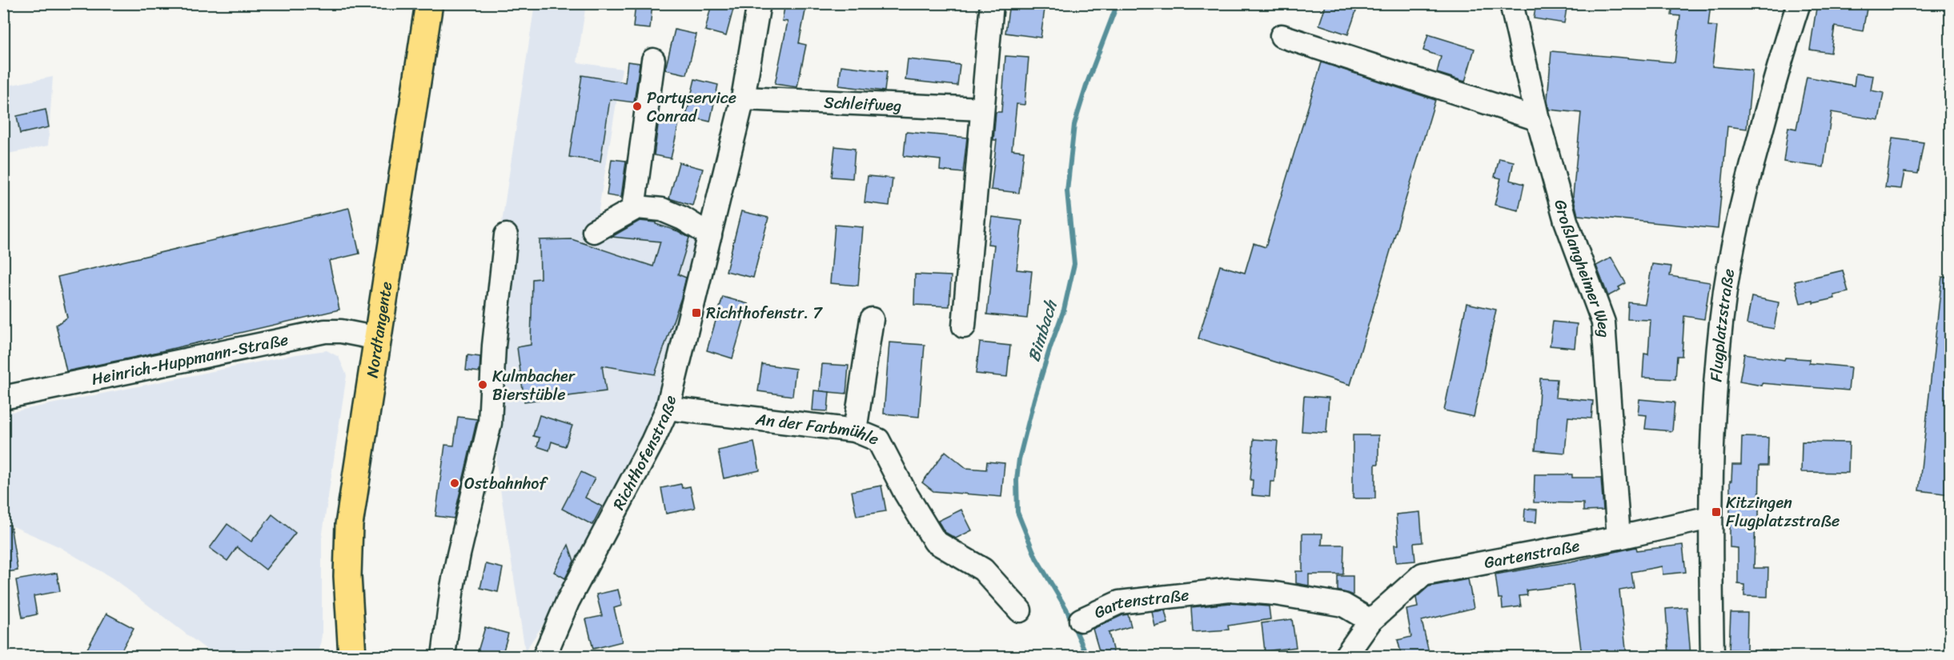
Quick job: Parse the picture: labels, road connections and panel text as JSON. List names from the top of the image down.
{
  "streets": {
    "main road": ["Nordtangente"],
    "street": [
      "Schleifweg",
      "Großlangheimer Weg",
      "Flugplatzstraße",
      "Heinrich-Huppmann-Straße",
      "An der Farbmühle",
      "Richthofenstraße",
      "Gartenstraße"
    ]
  },
  "crossings": [
    ["Schleifweg", "Richthofenstraße"],
    ["Großlangheimer Weg", "Gartenstraße"],
    ["Flugplatzstraße", "Gartenstraße"],
    ["Nordtangente", "Heinrich-Huppmann-Straße"],
    ["An der Farbmühle", "Richthofenstraße"]
  ],
  "water": ["Bimbach"],
  "places": {
    "other": ["Partyservice Conrad", "Kulmbacher Bierstüble", "Ostbahnhof"],
    "transit": ["Richthofenstr. 7", "Kitzingen Flugplatzstraße"]
  }
}
